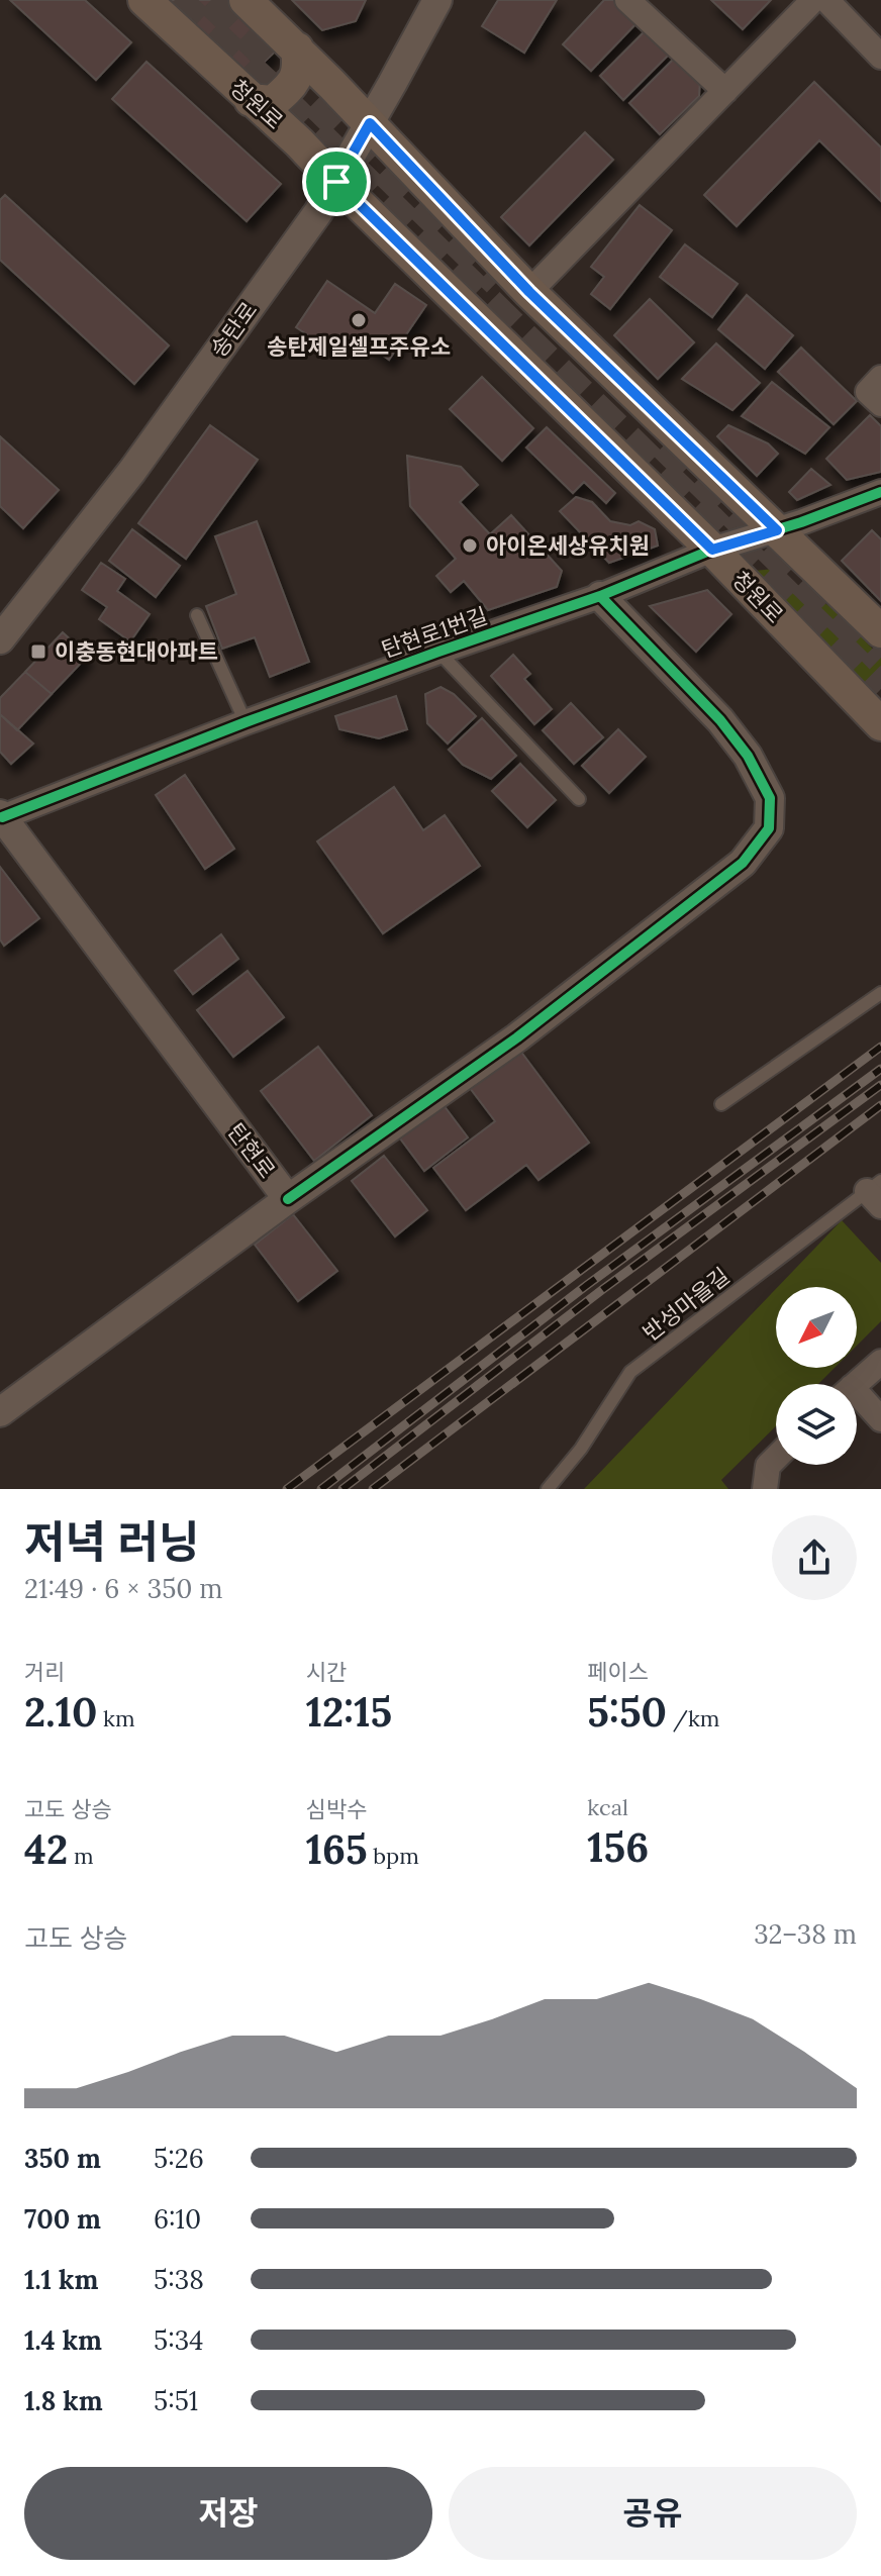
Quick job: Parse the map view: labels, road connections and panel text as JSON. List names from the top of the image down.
{
  "streets": {
    "main road": ["청원로"],
    "street": ["송탄로", "탄현로1번길", "탄현로"],
    "lane": ["반성마을길"]
  },
  "crossings": [
    ["청원로", "송탄로"],
    ["청원로", "탄현로1번길"],
    ["탄현로1번길", "탄현로"]
  ],
  "places": {
    "other": ["송탄제일셀프주유소", "아이온세상유치원"],
    "transit": ["이충동현대아파트"]
  },
  "north": "bottom left",
  "page": {
    "heading": ["저녁 러닝", "21:49 · 6 × 350 m"],
    "stats": [
      ["거리", "2.10 km"],
      ["시간", "12:15"],
      ["페이스", "5:50 /km"],
      ["고도 상승", "42 m"],
      ["심박수", "165 bpm"],
      ["kcal", "156"]
    ],
    "chart": ["고도 상승", "32–38 m"],
    "list": [
      {
        "name": "350 m",
        "note": "5:26"
      },
      {
        "name": "700 m",
        "note": "6:10"
      },
      {
        "name": "1.1 km",
        "note": "5:38"
      },
      {
        "name": "1.4 km",
        "note": "5:34"
      },
      {
        "name": "1.8 km",
        "note": "5:51"
      }
    ],
    "buttons": ["저장", "공유"]
  }
}
